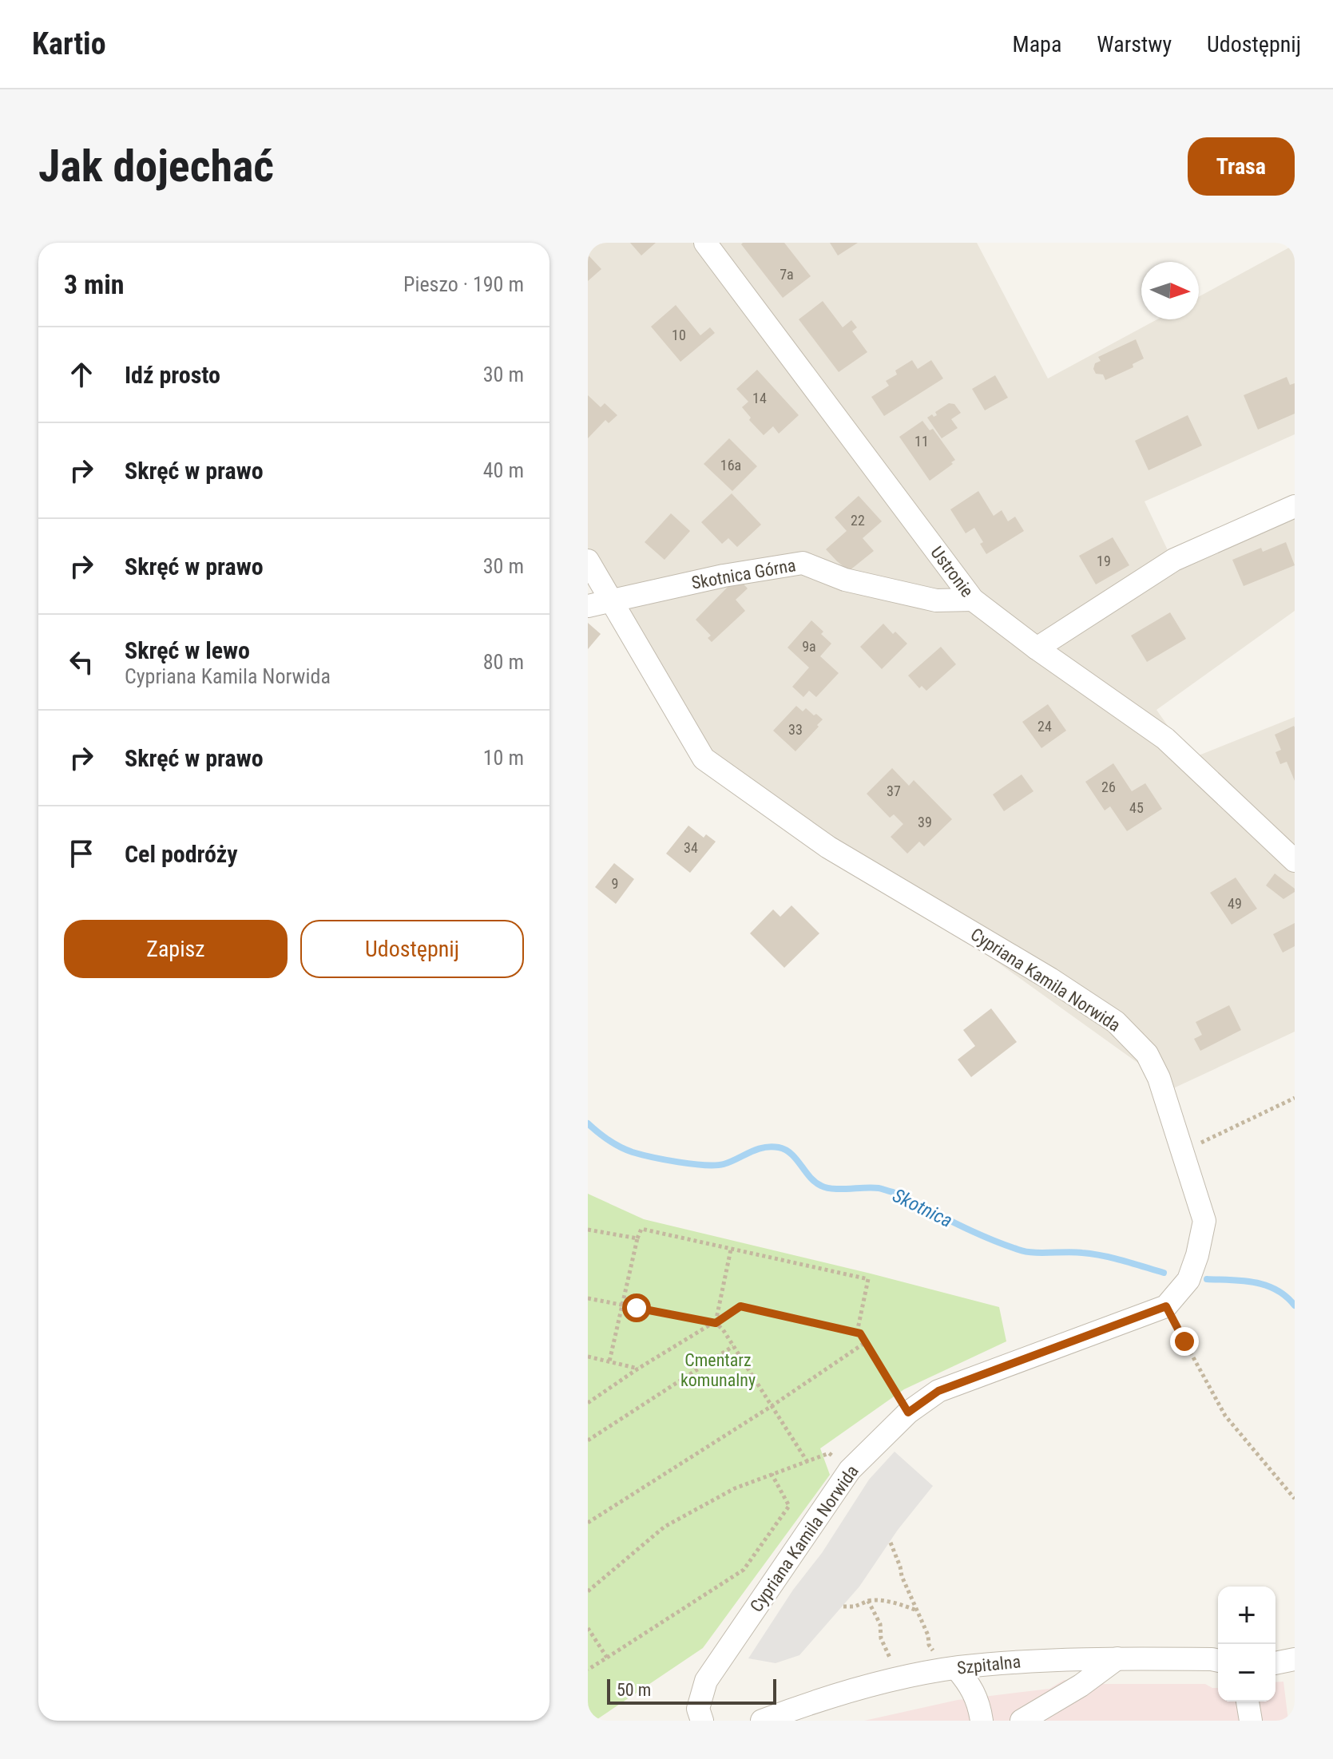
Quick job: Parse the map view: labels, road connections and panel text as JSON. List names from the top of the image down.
{
  "streets": {
    "street": [
      "Ustronie",
      "Skotnica Górna",
      "Cypriana Kamila Norwida",
      "Szpitalna"
    ]
  },
  "crossings": [
    ["Ustronie", "Skotnica Górna"],
    ["Skotnica Górna", "Cypriana Kamila Norwida"]
  ],
  "water": ["Skotnica"],
  "parks": ["Cmentarz komunalny"],
  "house_numbers": [
    "7a",
    "10",
    "14",
    "11",
    "16a",
    "22",
    "19",
    "9a",
    "24",
    "33",
    "26",
    "37",
    "45",
    "39",
    "34",
    "9",
    "49"
  ],
  "scale_bar": "50 m",
  "north": "right",
  "page": {
    "header": "Kartio",
    "nav": ["Mapa", "Warstwy", "Udostępnij"],
    "buttons": [
      "Trasa",
      ["Zapisz", "Udostępnij"]
    ],
    "title": "Jak dojechać",
    "heading": ["3 min", "Pieszo · 190 m"],
    "list": [
      ["Idź prosto", "30 m"],
      ["Skręć w prawo", "40 m"],
      ["Skręć w prawo", "30 m"],
      ["Skręć w lewo", "Cypriana Kamila Norwida", "80 m"],
      ["Skręć w prawo", "10 m"],
      "Cel podróży"
    ],
    "map_buttons": ["+", "−"],
    "scale": "50 m"
  }
}
